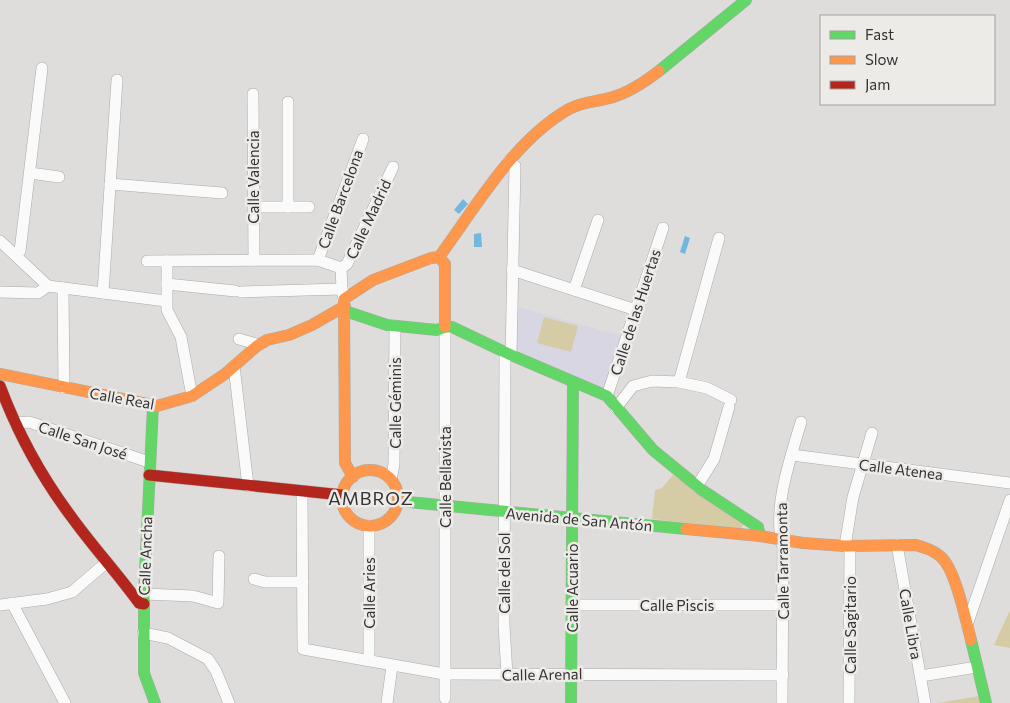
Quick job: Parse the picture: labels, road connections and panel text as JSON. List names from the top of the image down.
{
  "streets": {
    "street": [
      "Calle Valencia",
      "Calle Barcelona",
      "Calle Madrid",
      "Calle de las Huertas",
      "Calle Real",
      "Calle Géminis",
      "Calle San José",
      "Calle Atenea",
      "Calle Bellavista",
      "Avenida de San Antón",
      "Calle Ancha",
      "Calle Tarramonta",
      "Calle del Sol",
      "Calle Acuario",
      "Calle Aries",
      "Calle Piscis",
      "Calle Libra",
      "Calle Sagitario",
      "Calle Arenal"
    ]
  },
  "crossings": [
    ["Calle Real", "Calle Bellavista"],
    ["Calle Real", "Calle Ancha"],
    ["Calle Géminis", "Avenida de San Antón"],
    ["Calle Géminis", "Calle Aries"],
    ["Calle San José", "Calle Ancha"],
    ["Calle Atenea", "Calle Tarramonta"],
    ["Calle Atenea", "Calle Sagitario"],
    ["Calle Bellavista", "Avenida de San Antón"],
    ["Calle Bellavista", "Calle Arenal"],
    ["Avenida de San Antón", "Calle Tarramonta"],
    ["Avenida de San Antón", "Calle del Sol"],
    ["Avenida de San Antón", "Calle Acuario"],
    ["Avenida de San Antón", "Calle Aries"],
    ["Avenida de San Antón", "Calle Libra"],
    ["Avenida de San Antón", "Calle Sagitario"],
    ["Calle Tarramonta", "Calle Piscis"],
    ["Calle Tarramonta", "Calle Arenal"],
    ["Calle del Sol", "Calle Arenal"],
    ["Calle Acuario", "Calle Piscis"],
    ["Calle Acuario", "Calle Arenal"],
    ["Calle Aries", "Calle Arenal"]
  ],
  "districts": ["AMBROZ"],
  "legend": ["Fast", "Slow", "Jam"]
}
